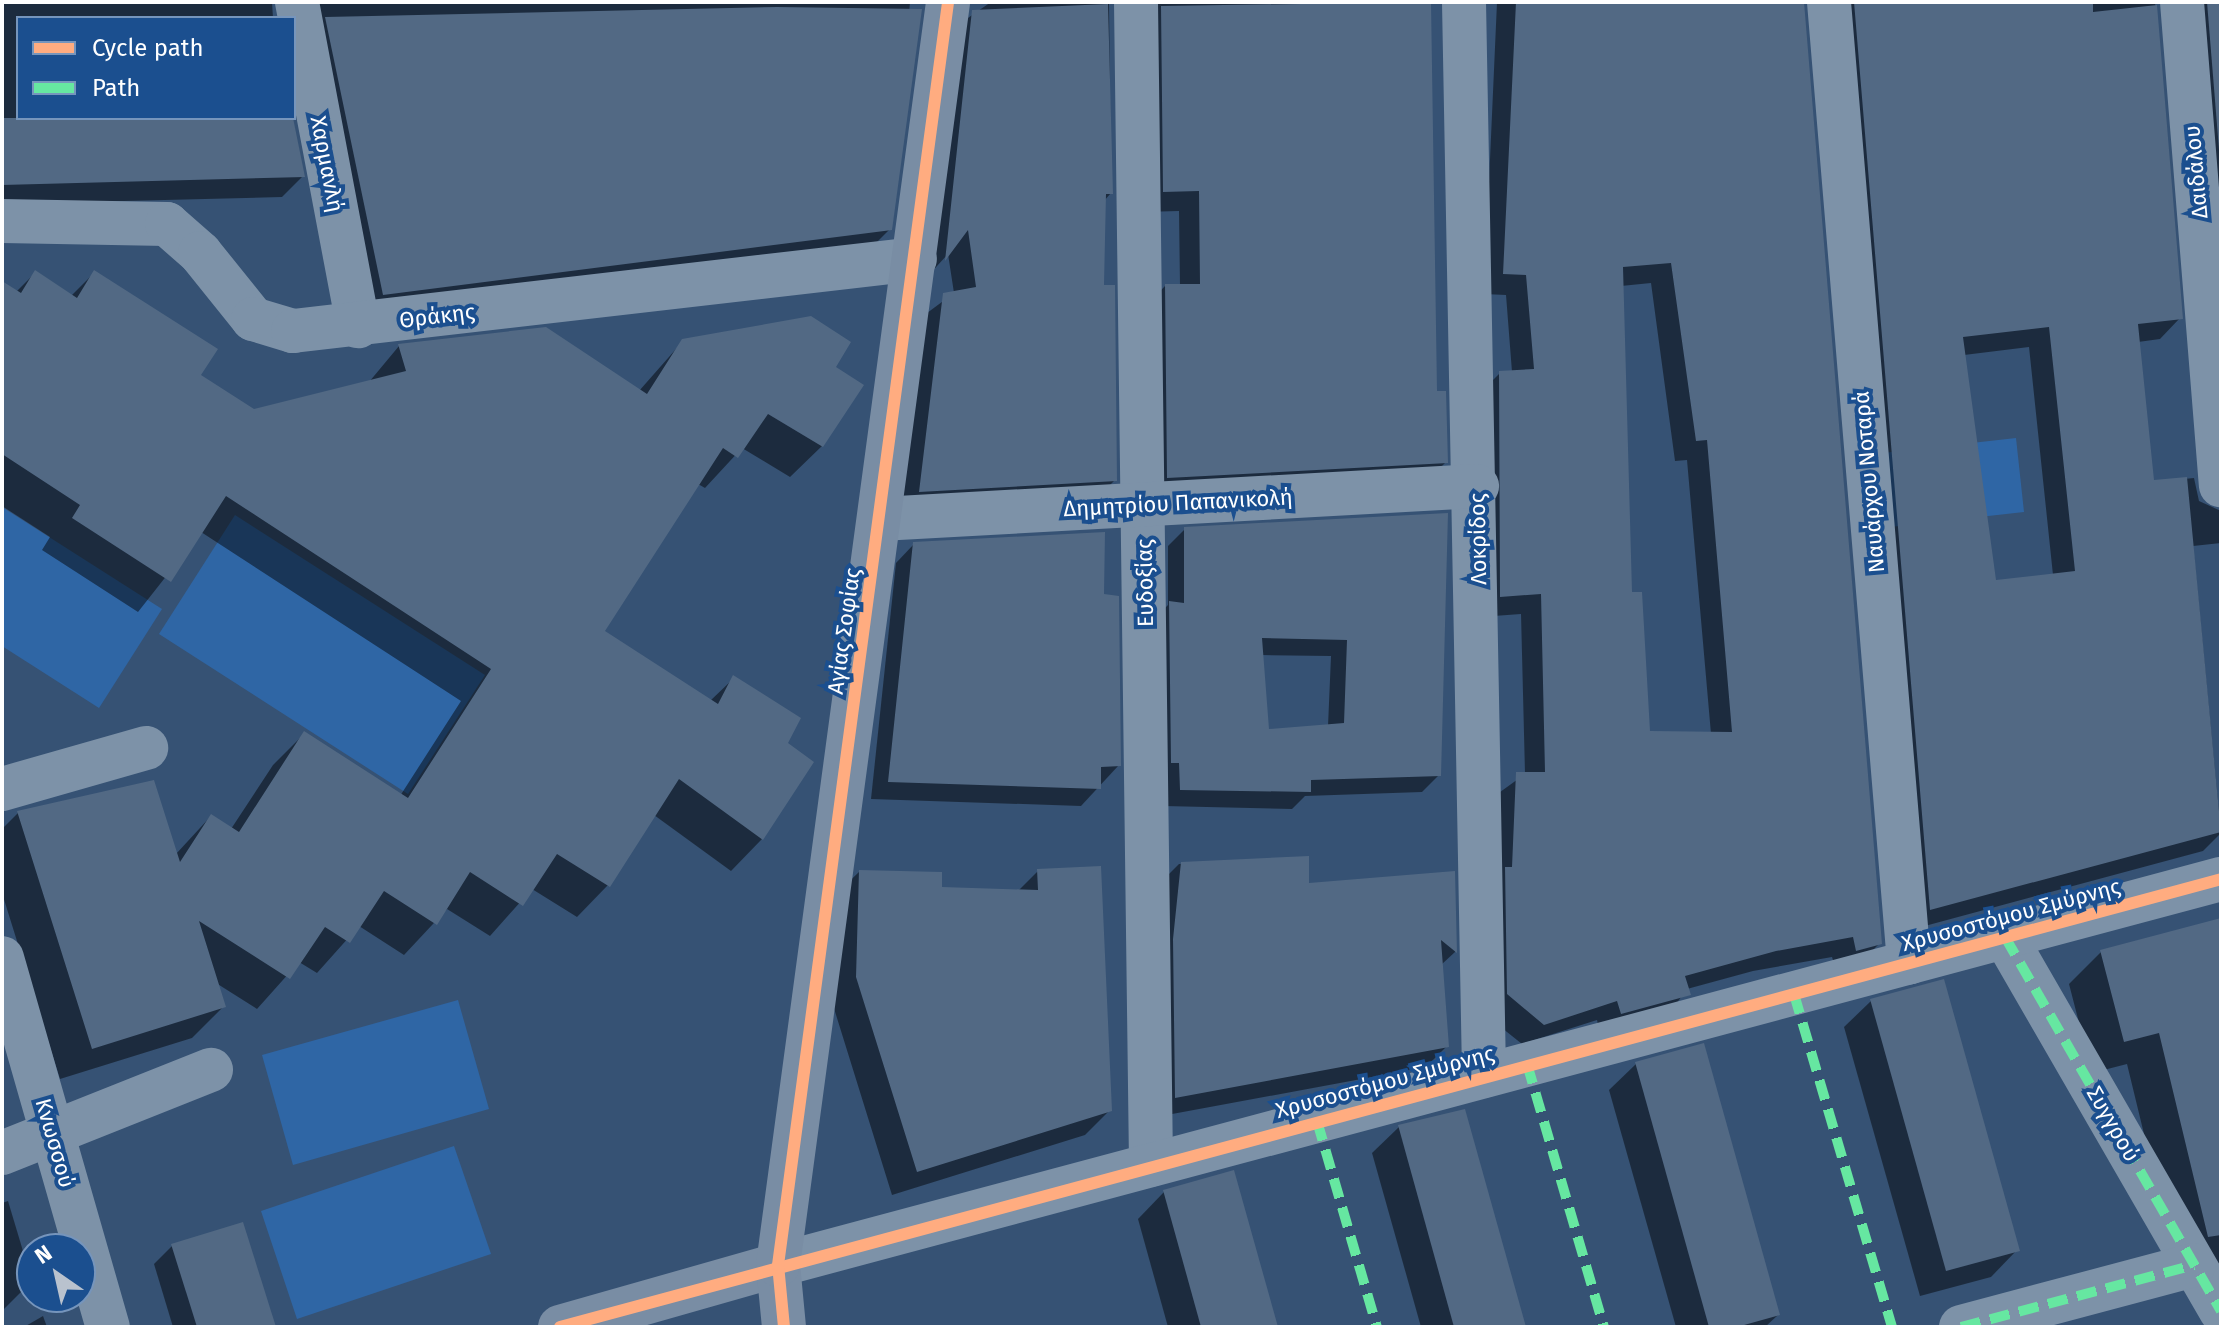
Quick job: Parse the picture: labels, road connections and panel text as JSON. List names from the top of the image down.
{
  "streets": {
    "street": [
      "Χαρμανλή",
      "Δαιδάλου",
      "Θράκης",
      "Ναυάρχου Νοταρά",
      "Δημητρίου Παπανικολή",
      "Λοκρίδος",
      "Ευδοξίας",
      "Αγίας Σοφίας",
      "Χρυσοστόμου Σμύρνης",
      "Συγγρού",
      "Κνωσσού"
    ]
  },
  "crossings": [
    ["Χαρμανλή", "Θράκης"],
    ["Θράκης", "Αγίας Σοφίας"],
    ["Ναυάρχου Νοταρά", "Χρυσοστόμου Σμύρνης"],
    ["Δημητρίου Παπανικολή", "Λοκρίδος"],
    ["Δημητρίου Παπανικολή", "Ευδοξίας"],
    ["Δημητρίου Παπανικολή", "Αγίας Σοφίας"],
    ["Λοκρίδος", "Χρυσοστόμου Σμύρνης"],
    ["Ευδοξίας", "Χρυσοστόμου Σμύρνης"],
    ["Αγίας Σοφίας", "Χρυσοστόμου Σμύρνης"],
    ["Χρυσοστόμου Σμύρνης", "Συγγρού"]
  ],
  "legend": ["Cycle path", "Path"],
  "north": "top left"
}
